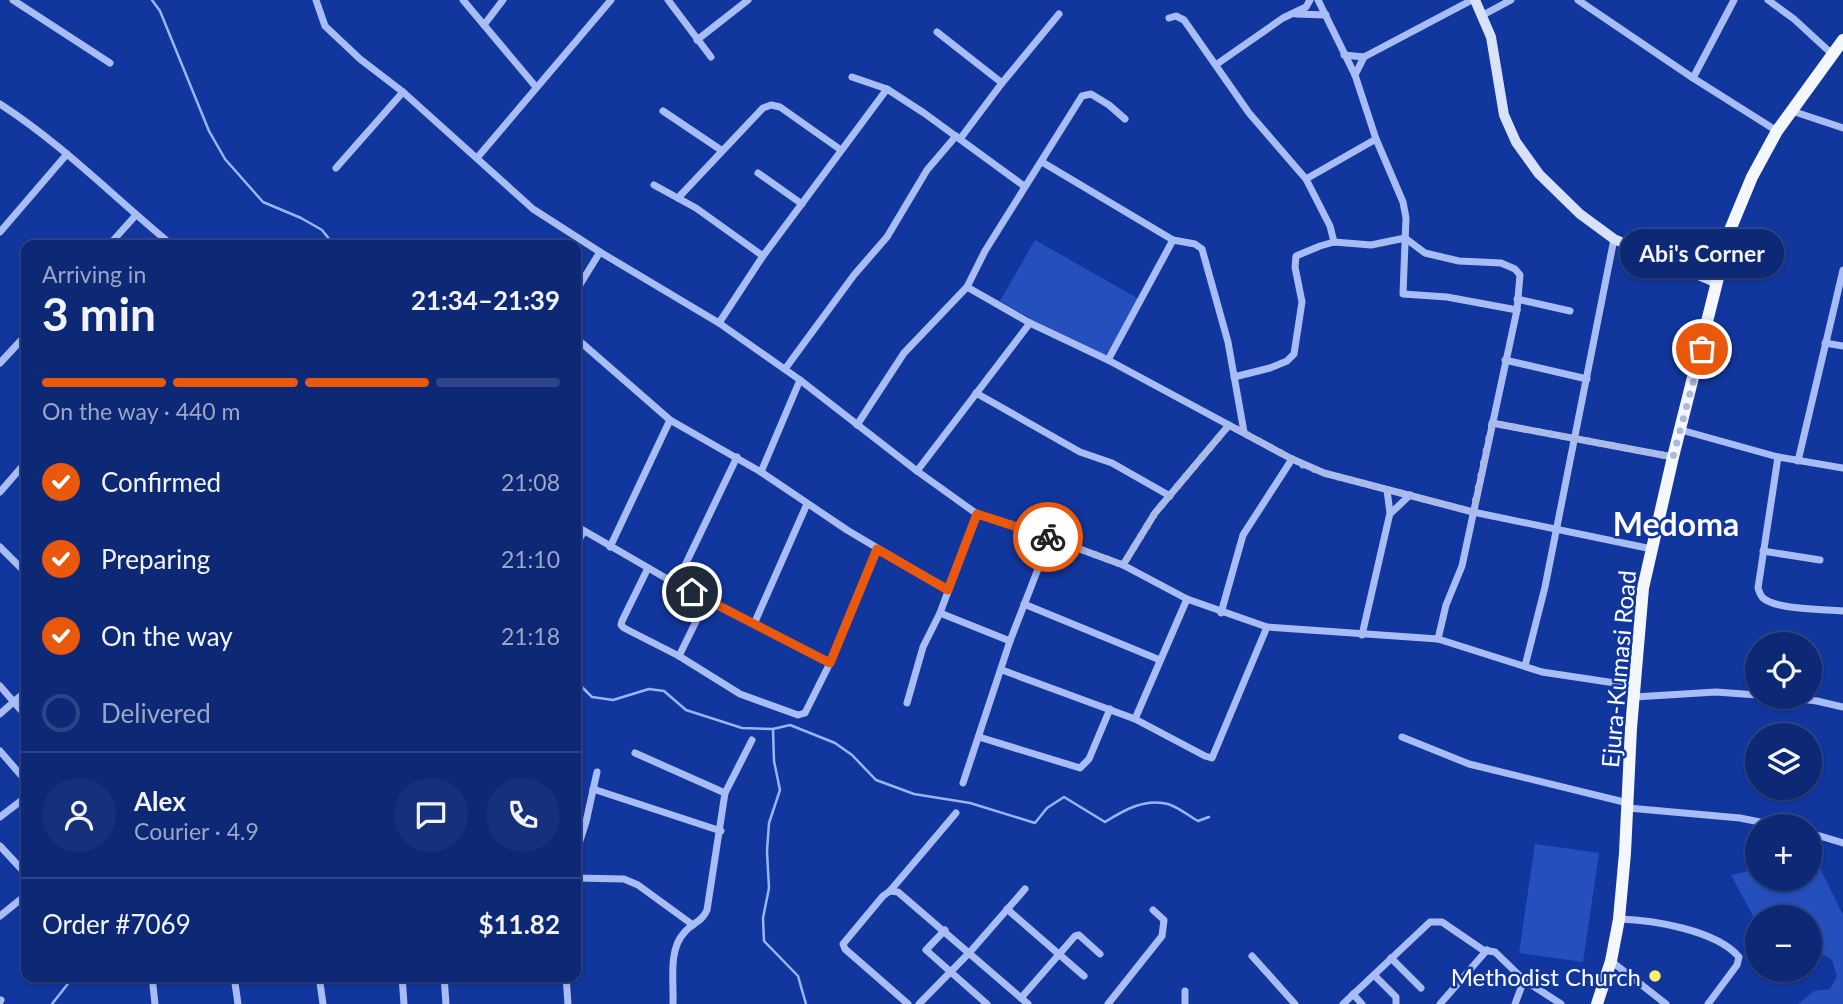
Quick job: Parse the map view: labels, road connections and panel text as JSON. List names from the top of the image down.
{
  "streets": {
    "main road": ["Ejura-Kumasi Road"]
  },
  "districts": ["Medoma"],
  "places": ["Abi's Corner", "Methodist Church"],
  "page": {
    "bubble": "Abi's Corner",
    "heading": ["3 min", "Arriving in", "21:34–21:39"],
    "panel": [
      "Alex",
      "Courier · 4.9",
      "Order #7069",
      "$11.82"
    ],
    "bar": "On the way · 440 m",
    "list": [
      ["Confirmed", "21:08"],
      ["Preparing", "21:10"],
      ["On the way", "21:18"],
      "Delivered"
    ],
    "map_buttons": ["+", "−"]
  }
}
